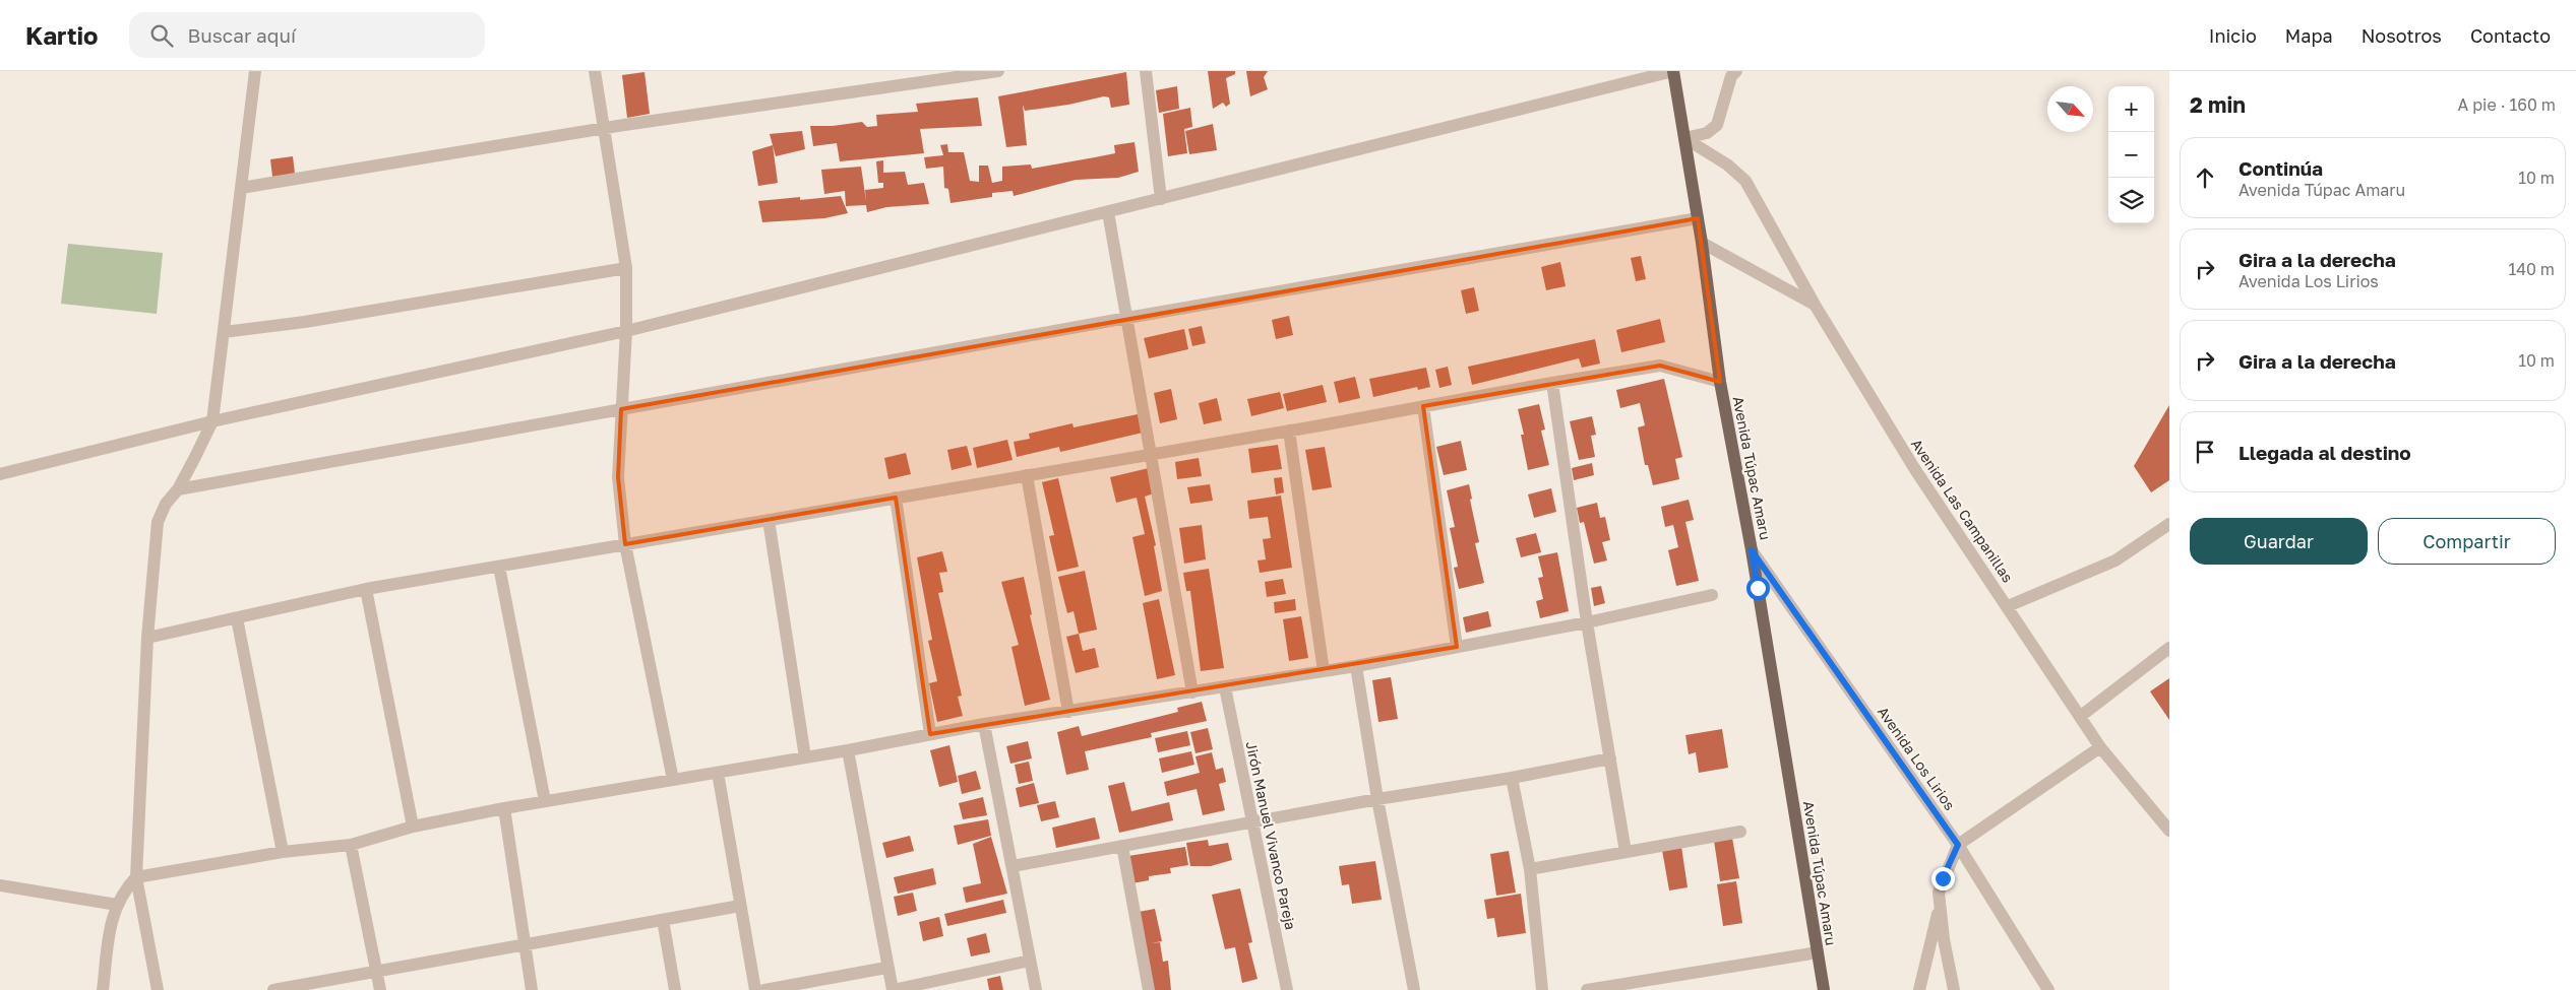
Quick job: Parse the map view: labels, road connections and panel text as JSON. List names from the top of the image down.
{
  "streets": {
    "main road": ["Avenida Túpac Amaru"],
    "street": ["Avenida Las Campanillas", "Avenida Los Lirios", "Jirón Manuel Vivanco Pareja"]
  },
  "crossings": [
    ["Avenida Túpac Amaru", "Avenida Las Campanillas"],
    ["Avenida Túpac Amaru", "Avenida Los Lirios"]
  ],
  "north": "bottom right",
  "page": {
    "header": "Kartio",
    "search": "Buscar aquí",
    "nav": [
      "Inicio",
      "Mapa",
      "Nosotros",
      "Contacto"
    ],
    "heading": ["2 min", "A pie · 160 m"],
    "map_buttons": ["+", "−"],
    "list": [
      ["Continúa", "Avenida Túpac Amaru", "10 m"],
      ["Gira a la derecha", "Avenida Los Lirios", "140 m"],
      ["Gira a la derecha", "10 m"],
      "Llegada al destino"
    ],
    "buttons": ["Guardar", "Compartir"]
  }
}
